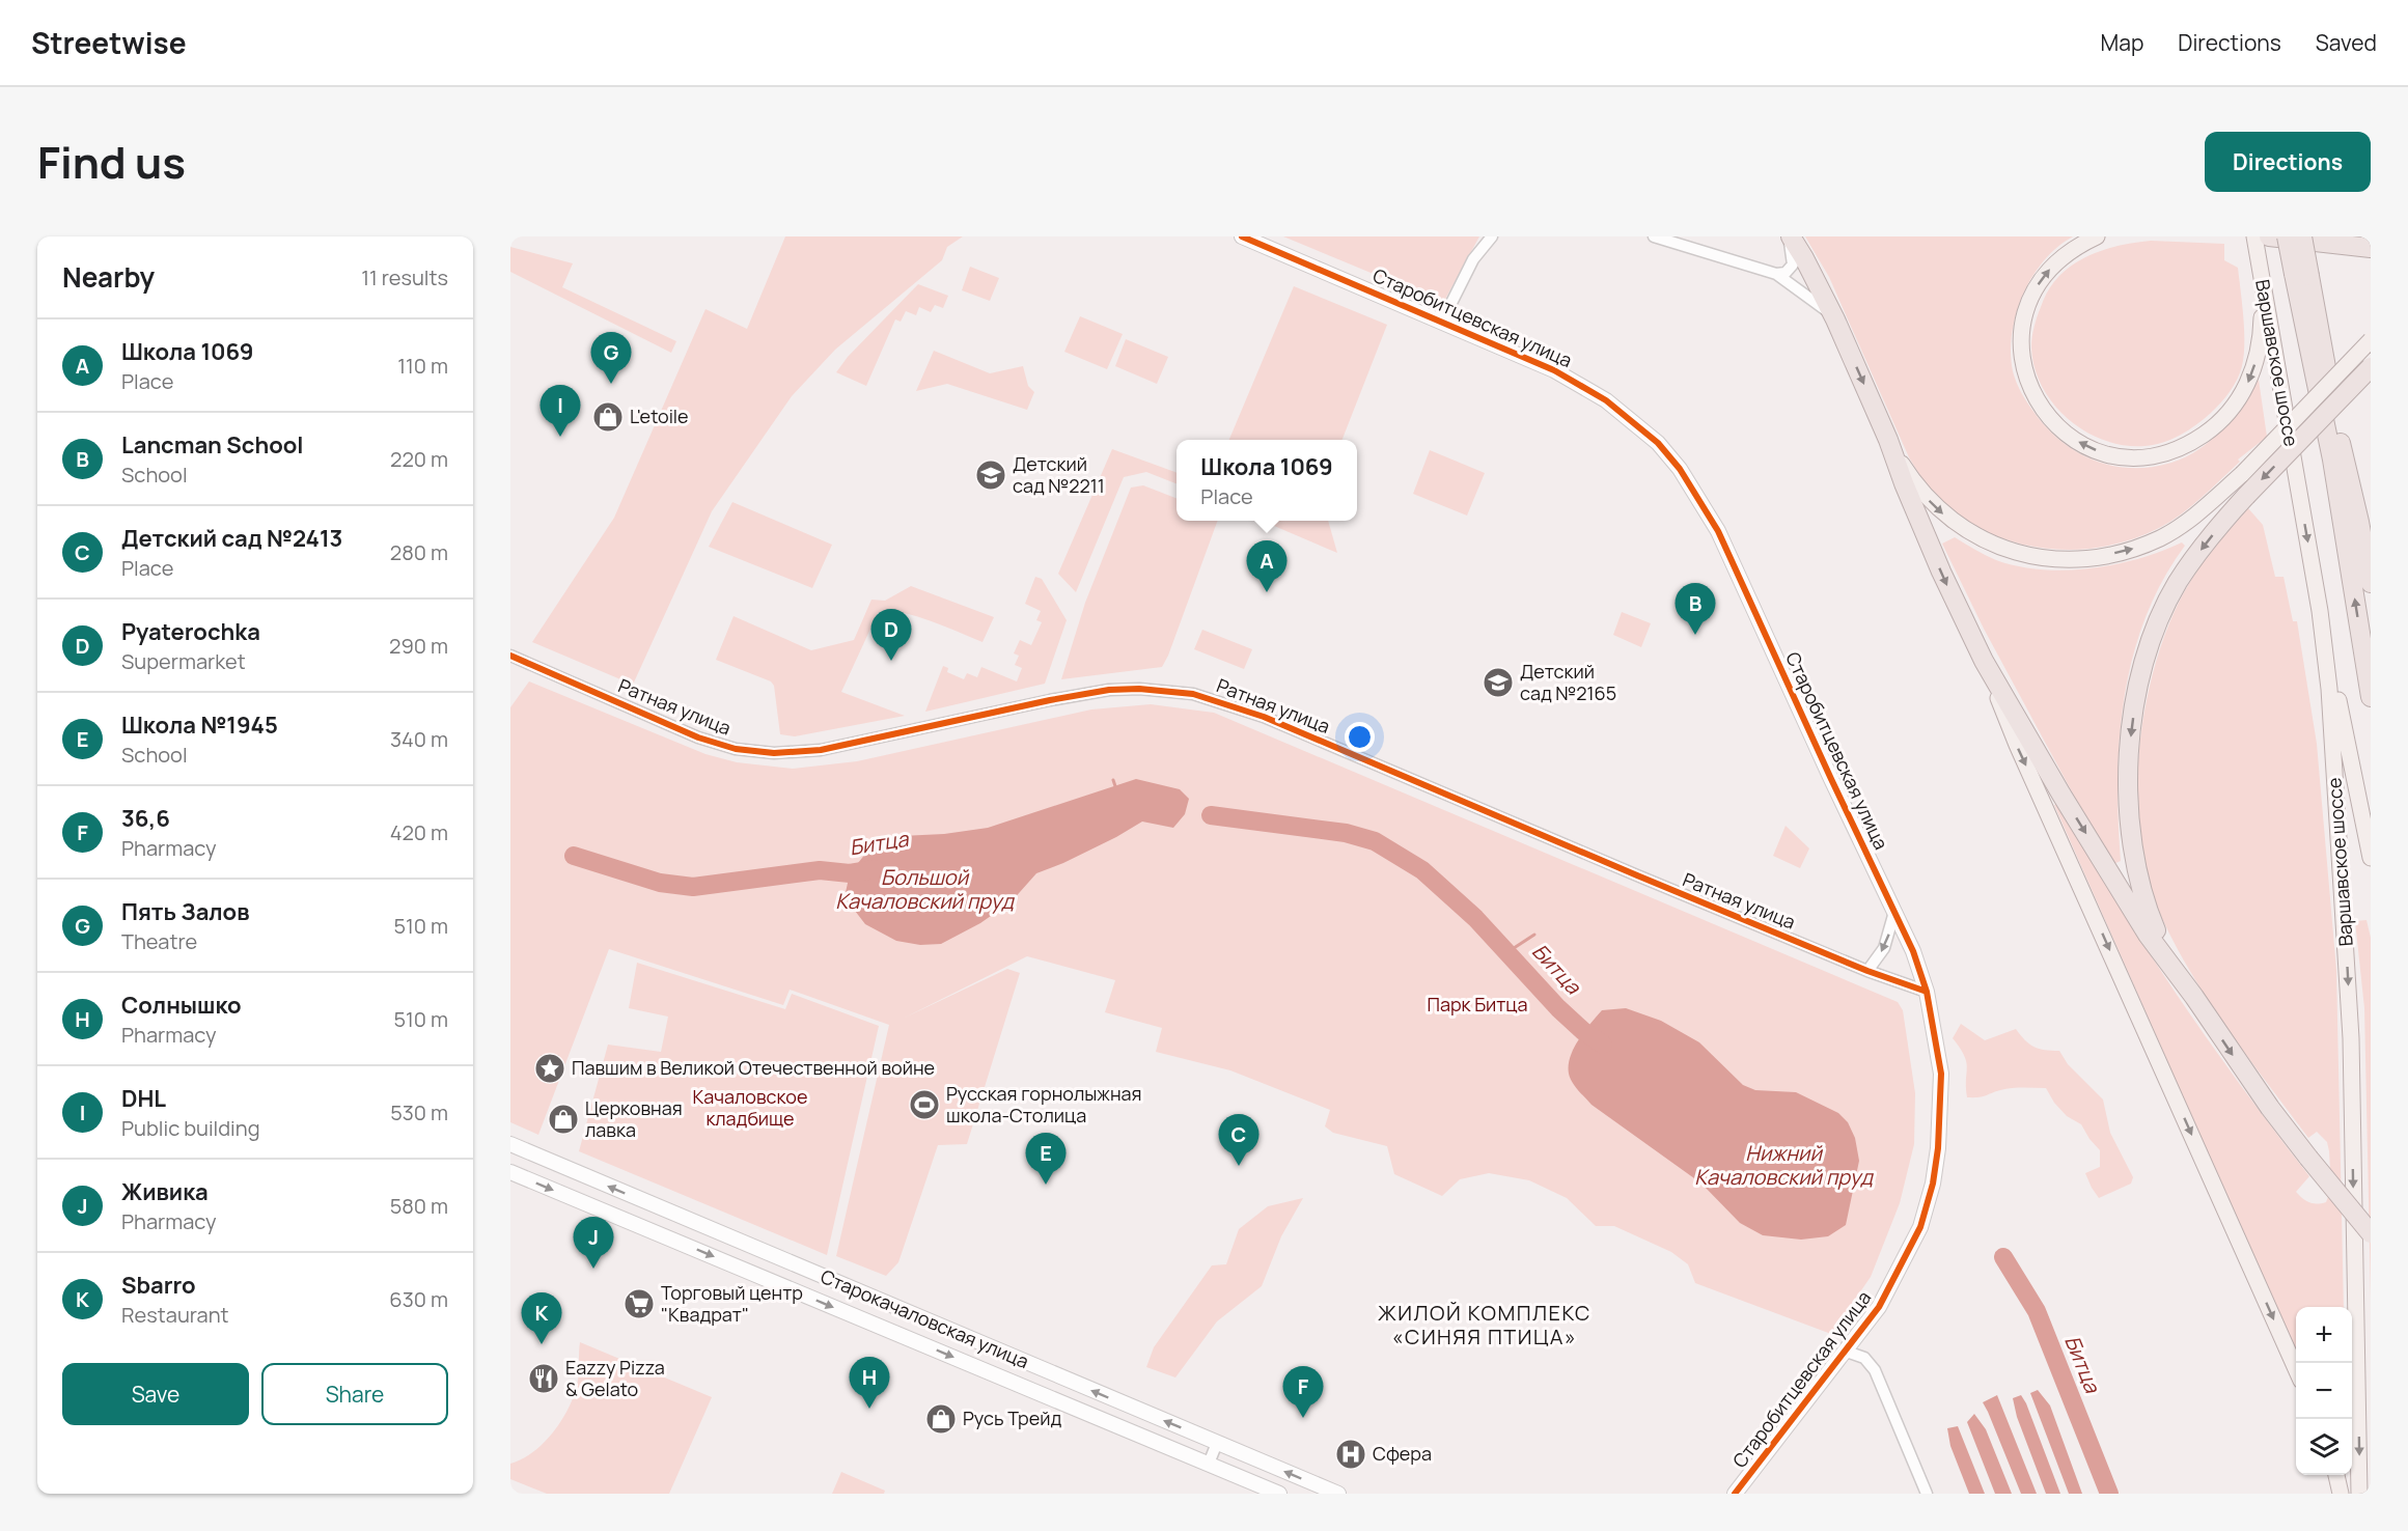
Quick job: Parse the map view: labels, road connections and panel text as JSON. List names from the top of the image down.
{
  "streets": {
    "highway": ["Варшавское шоссе"],
    "street": ["Старобитцевская улица", "Ратная улица", "Старокачаловская улица"]
  },
  "crossings": [
    ["Старобитцевская улица", "Ратная улица"]
  ],
  "districts": ["ЖИЛОЙ КОМПЛЕКС «СИНЯЯ ПТИЦА»"],
  "water": ["Битца", "Большой Качаловский пруд", "Нижний Качаловский пруд"],
  "parks": ["Парк Битца", "Качаловское кладбище"],
  "places": {
    "shop": ["L'etoile", "Церковная лавка", "Русь Трейд"],
    "school or university": ["Детский сад №2211", "Детский сад №2165"],
    "place": ["Павшим в Великой Отечественной войне"],
    "sports": ["Русская горнолыжная школа-Столица"],
    "supermarket": ["Торговый центр \"Квадрат\""],
    "restaurant": ["Eazzy Pizza & Gelato"],
    "hospital": ["Сфера"]
  },
  "page": {
    "header": "Streetwise",
    "nav": ["Map", "Directions", "Saved"],
    "title": "Find us",
    "buttons": [
      "Directions",
      ["Save", "Share"]
    ],
    "heading": ["Nearby", "11 results"],
    "list": [
      {
        "mark": "A",
        "name": "Школа 1069",
        "note": "Place",
        "value": "110 m"
      },
      {
        "mark": "B",
        "name": "Lancman School",
        "note": "School",
        "value": "220 m"
      },
      {
        "mark": "C",
        "name": "Детский сад №2413",
        "note": "Place",
        "value": "280 m"
      },
      {
        "mark": "D",
        "name": "Pyaterochka",
        "note": "Supermarket",
        "value": "290 m"
      },
      {
        "mark": "E",
        "name": "Школа №1945",
        "note": "School",
        "value": "340 m"
      },
      {
        "mark": "F",
        "name": "36,6",
        "note": "Pharmacy",
        "value": "420 m"
      },
      {
        "mark": "G",
        "name": "Пять Залов",
        "note": "Theatre",
        "value": "510 m"
      },
      {
        "mark": "H",
        "name": "Солнышко",
        "note": "Pharmacy",
        "value": "510 m"
      },
      {
        "mark": "I",
        "name": "DHL",
        "note": "Public building",
        "value": "530 m"
      },
      {
        "mark": "J",
        "name": "Живика",
        "note": "Pharmacy",
        "value": "580 m"
      },
      {
        "mark": "K",
        "name": "Sbarro",
        "note": "Restaurant",
        "value": "630 m"
      }
    ],
    "pins": [
      "G",
      "I",
      "A",
      "B",
      "D",
      "C",
      "E",
      "J",
      "K",
      "H",
      "F"
    ],
    "popup": ["Школа 1069", "Place"],
    "map_buttons": ["+", "−"]
  }
}
